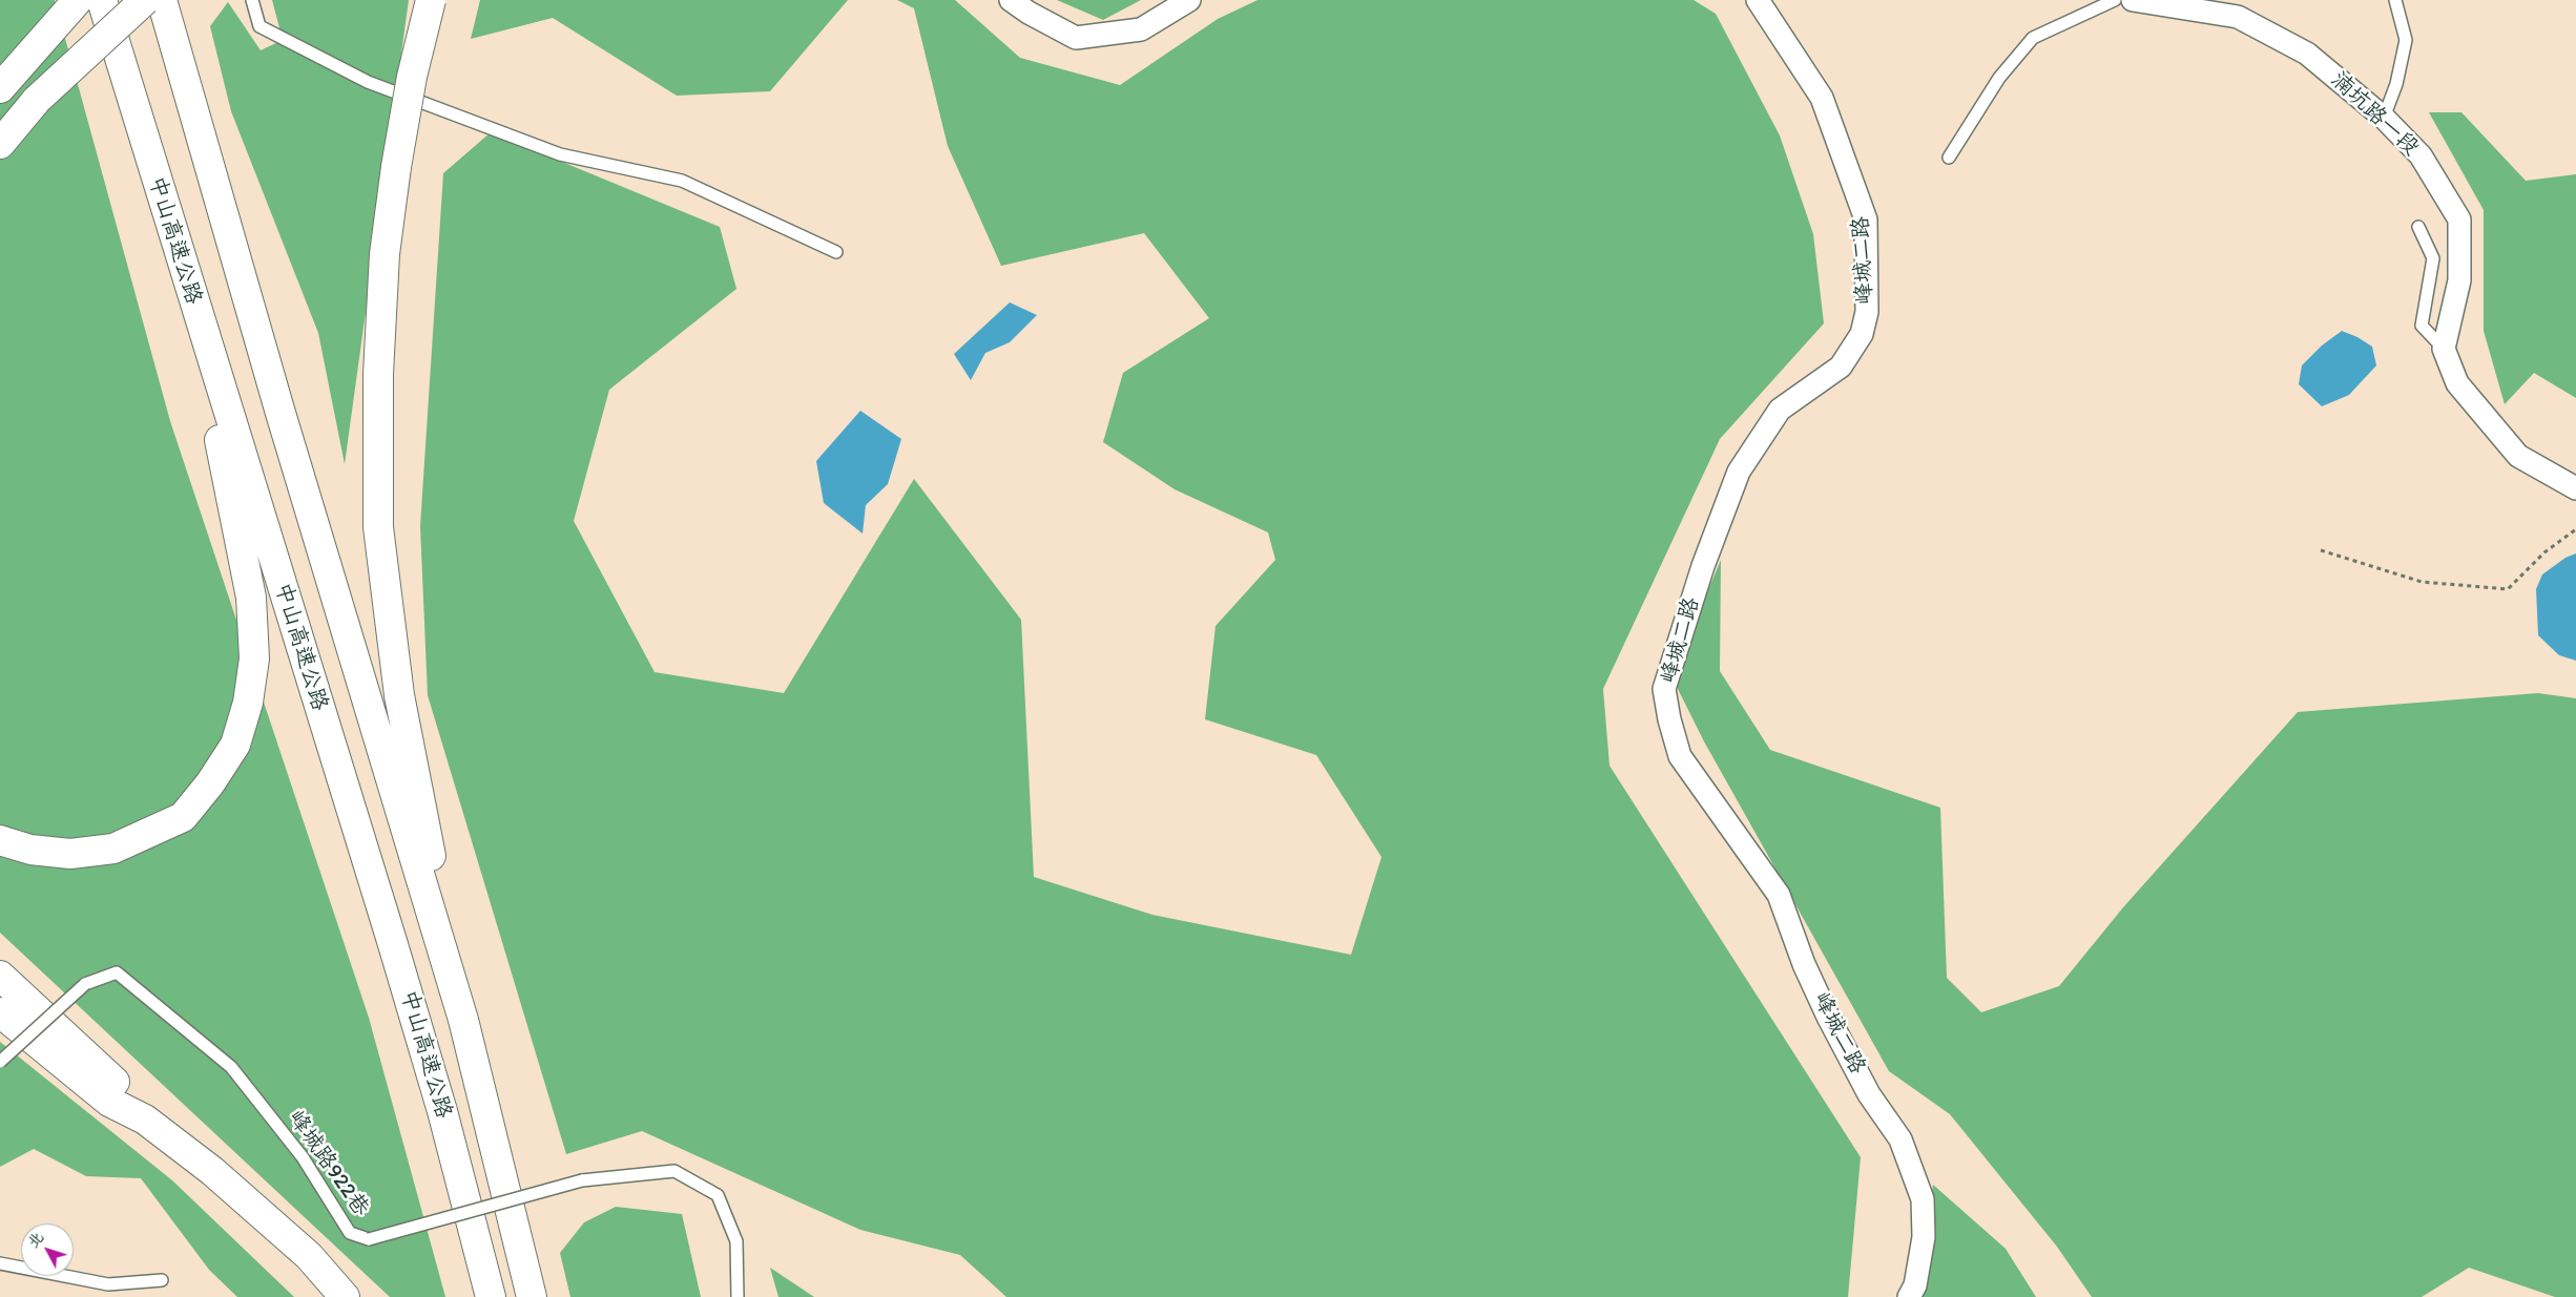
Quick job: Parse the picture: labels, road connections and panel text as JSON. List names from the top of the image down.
{
  "streets": {
    "highway": ["中山高速公路"],
    "street": ["湳坑路一段", "峰城二路"],
    "lane": ["峰城路922巷"]
  },
  "north": "top left"
}
